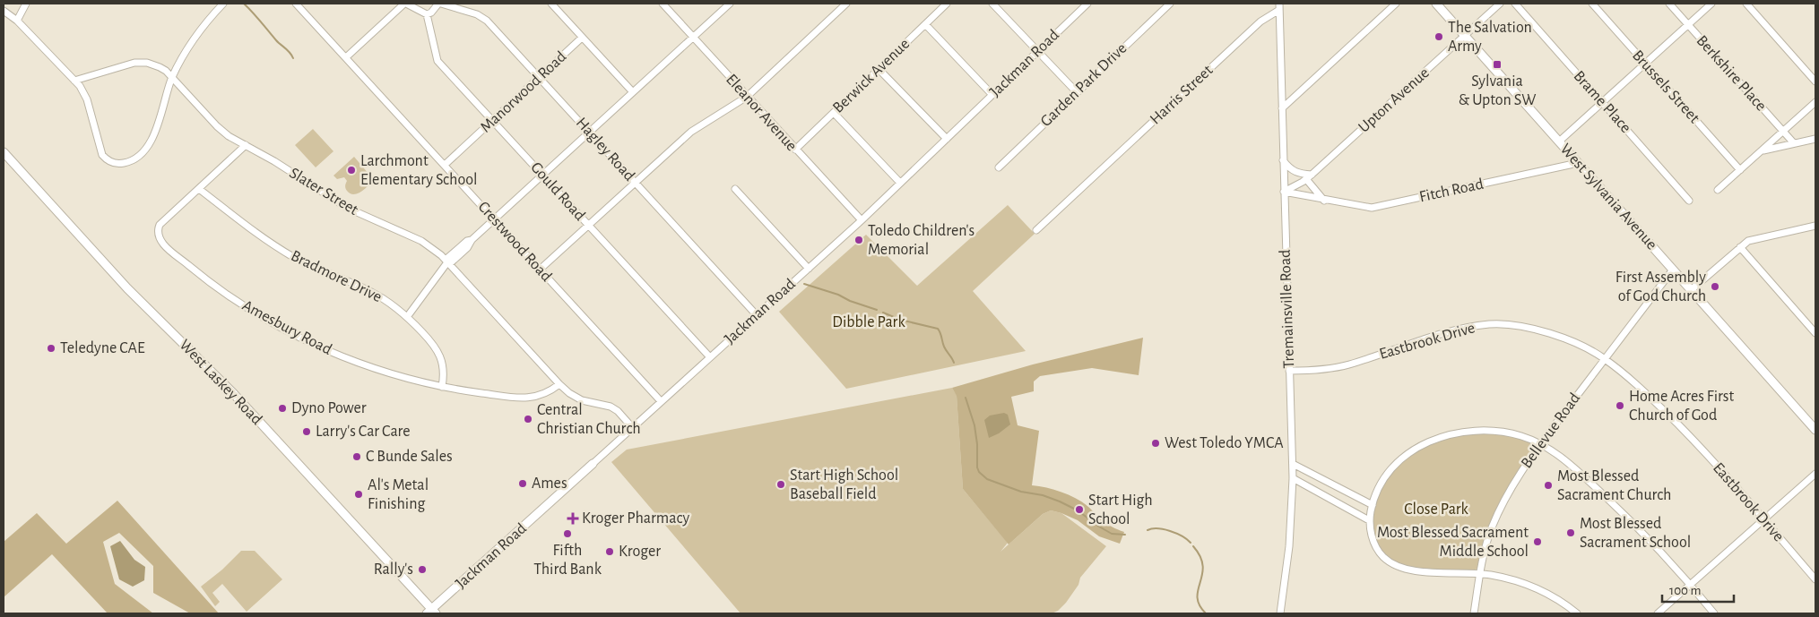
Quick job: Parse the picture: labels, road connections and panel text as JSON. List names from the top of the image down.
{
  "streets": {
    "main road": ["Jackman Road", "West Sylvania Avenue", "West Laskey Road"],
    "street": [
      "Berkshire Place",
      "Berwick Avenue",
      "Garden Park Drive",
      "Brussels Street",
      "Manorwood Road",
      "Harris Street",
      "Upton Avenue",
      "Brame Place",
      "Eleanor Avenue",
      "Hagley Road",
      "Fitch Road",
      "Slater Street",
      "Gould Road",
      "Crestwood Road",
      "Bradmore Drive",
      "Tremainsville Road",
      "Amesbury Road",
      "Eastbrook Drive",
      "Bellevue Road"
    ]
  },
  "crossings": [
    ["Jackman Road", "Eleanor Avenue"],
    ["Jackman Road", "Hagley Road"],
    ["Jackman Road", "Slater Street"],
    ["Jackman Road", "Gould Road"],
    ["Jackman Road", "Crestwood Road"],
    ["Jackman Road", "West Laskey Road"],
    ["Berwick Avenue", "Eleanor Avenue"],
    ["Manorwood Road", "Hagley Road"],
    ["Manorwood Road", "Gould Road"],
    ["Manorwood Road", "Crestwood Road"],
    ["Harris Street", "Tremainsville Road"],
    ["Upton Avenue", "Fitch Road"],
    ["Upton Avenue", "West Sylvania Avenue"],
    ["Upton Avenue", "Tremainsville Road"],
    ["Fitch Road", "West Sylvania Avenue"],
    ["Fitch Road", "Tremainsville Road"],
    ["Slater Street", "Amesbury Road"],
    ["West Sylvania Avenue", "Bellevue Road"],
    ["Bradmore Drive", "Amesbury Road"],
    ["Tremainsville Road", "Eastbrook Drive"],
    ["Eastbrook Drive", "Bellevue Road"]
  ],
  "parks": ["Dibble Park", "Close Park"],
  "places": {
    "other": [
      "The Salvation Army",
      "Larchmont Elementary School",
      "Toledo Children's Memorial",
      "First Assembly of God Church",
      "Teledyne CAE",
      "Home Acres First Church of God",
      "Dyno Power",
      "Central Christian Church",
      "Larry's Car Care",
      "West Toledo YMCA",
      "C Bunde Sales",
      "Ames",
      "Start High School Baseball Field",
      "Most Blessed Sacrament Church",
      "Al's Metal Finishing",
      "Start High School",
      "Most Blessed Sacrament School",
      "Fifth Third Bank",
      "Most Blessed Sacrament Middle School",
      "Kroger",
      "Rally's"
    ],
    "transit": ["Sylvania & Upton SW"],
    "health": ["Kroger Pharmacy"]
  },
  "scale_bar": "100 m"
}
